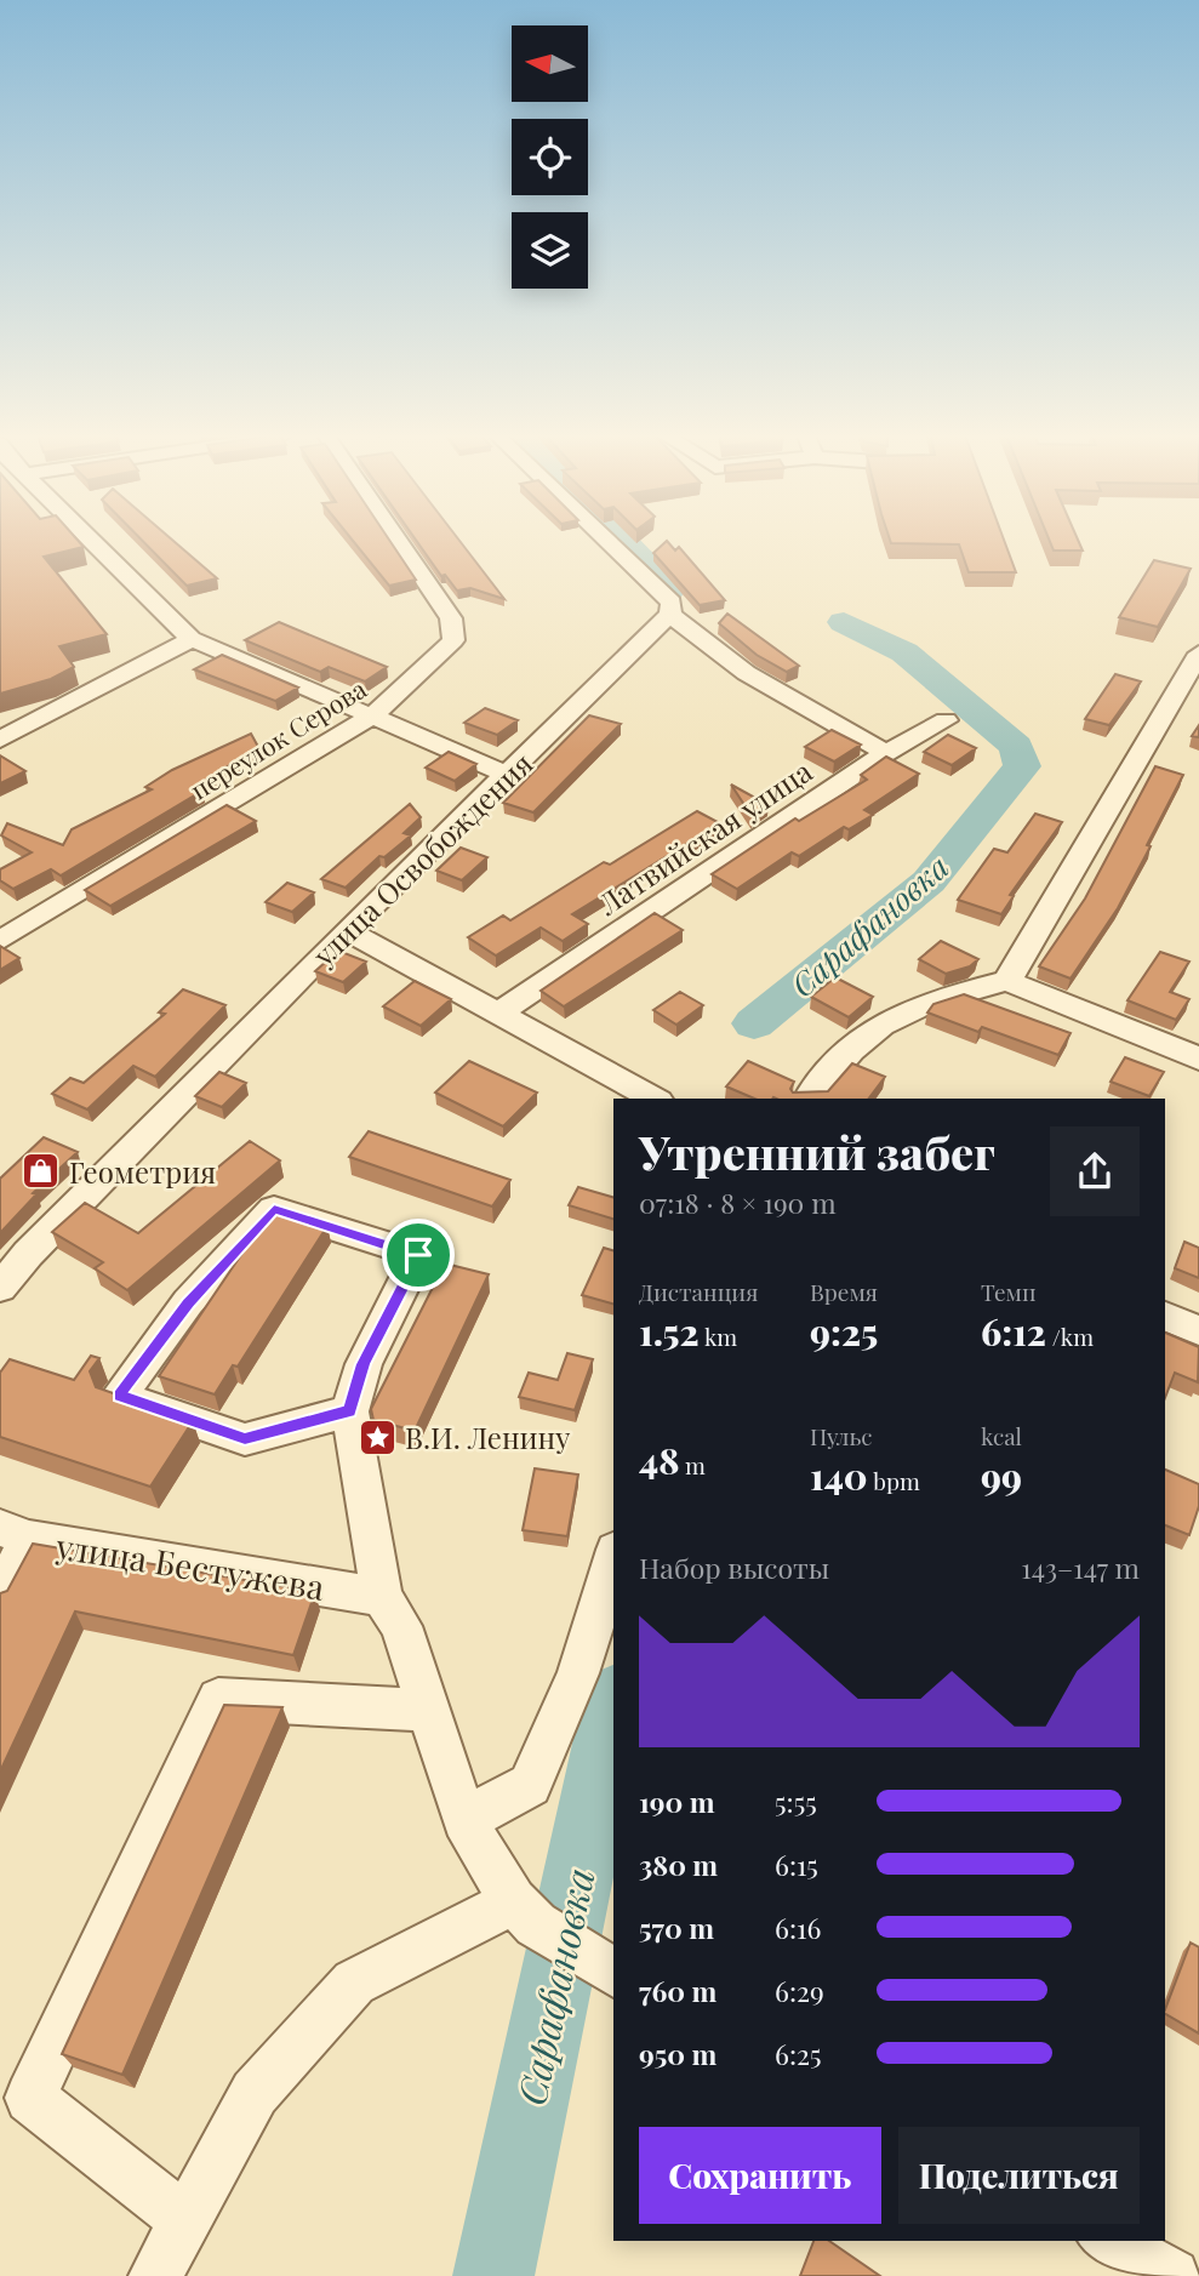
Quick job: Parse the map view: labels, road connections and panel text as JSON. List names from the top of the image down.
{
  "streets": {
    "street": [
      "переулок Серова",
      "Латвийская улица",
      "улица Освобождения",
      "улица Бестужева"
    ]
  },
  "water": ["Сарафановка"],
  "places": {
    "shop": ["Геометрия"],
    "place": ["В.И. Ленину"]
  },
  "north": "left",
  "page": {
    "heading": ["Утренний забег", "07:18 · 8 × 190 m"],
    "stats": [
      ["Дистанция", "1.52 km"],
      ["Время", "9:25"],
      ["Темп", "6:12 /km"],
      ["48 m"],
      ["Пульс", "140 bpm"],
      ["kcal", "99"]
    ],
    "chart": ["Набор высоты", "143–147 m"],
    "list": [
      {
        "name": "190 m",
        "note": "5:55"
      },
      {
        "name": "380 m",
        "note": "6:15"
      },
      {
        "name": "570 m",
        "note": "6:16"
      },
      {
        "name": "760 m",
        "note": "6:29"
      },
      {
        "name": "950 m",
        "note": "6:25"
      }
    ],
    "buttons": ["Сохранить", "Поделиться"]
  }
}
